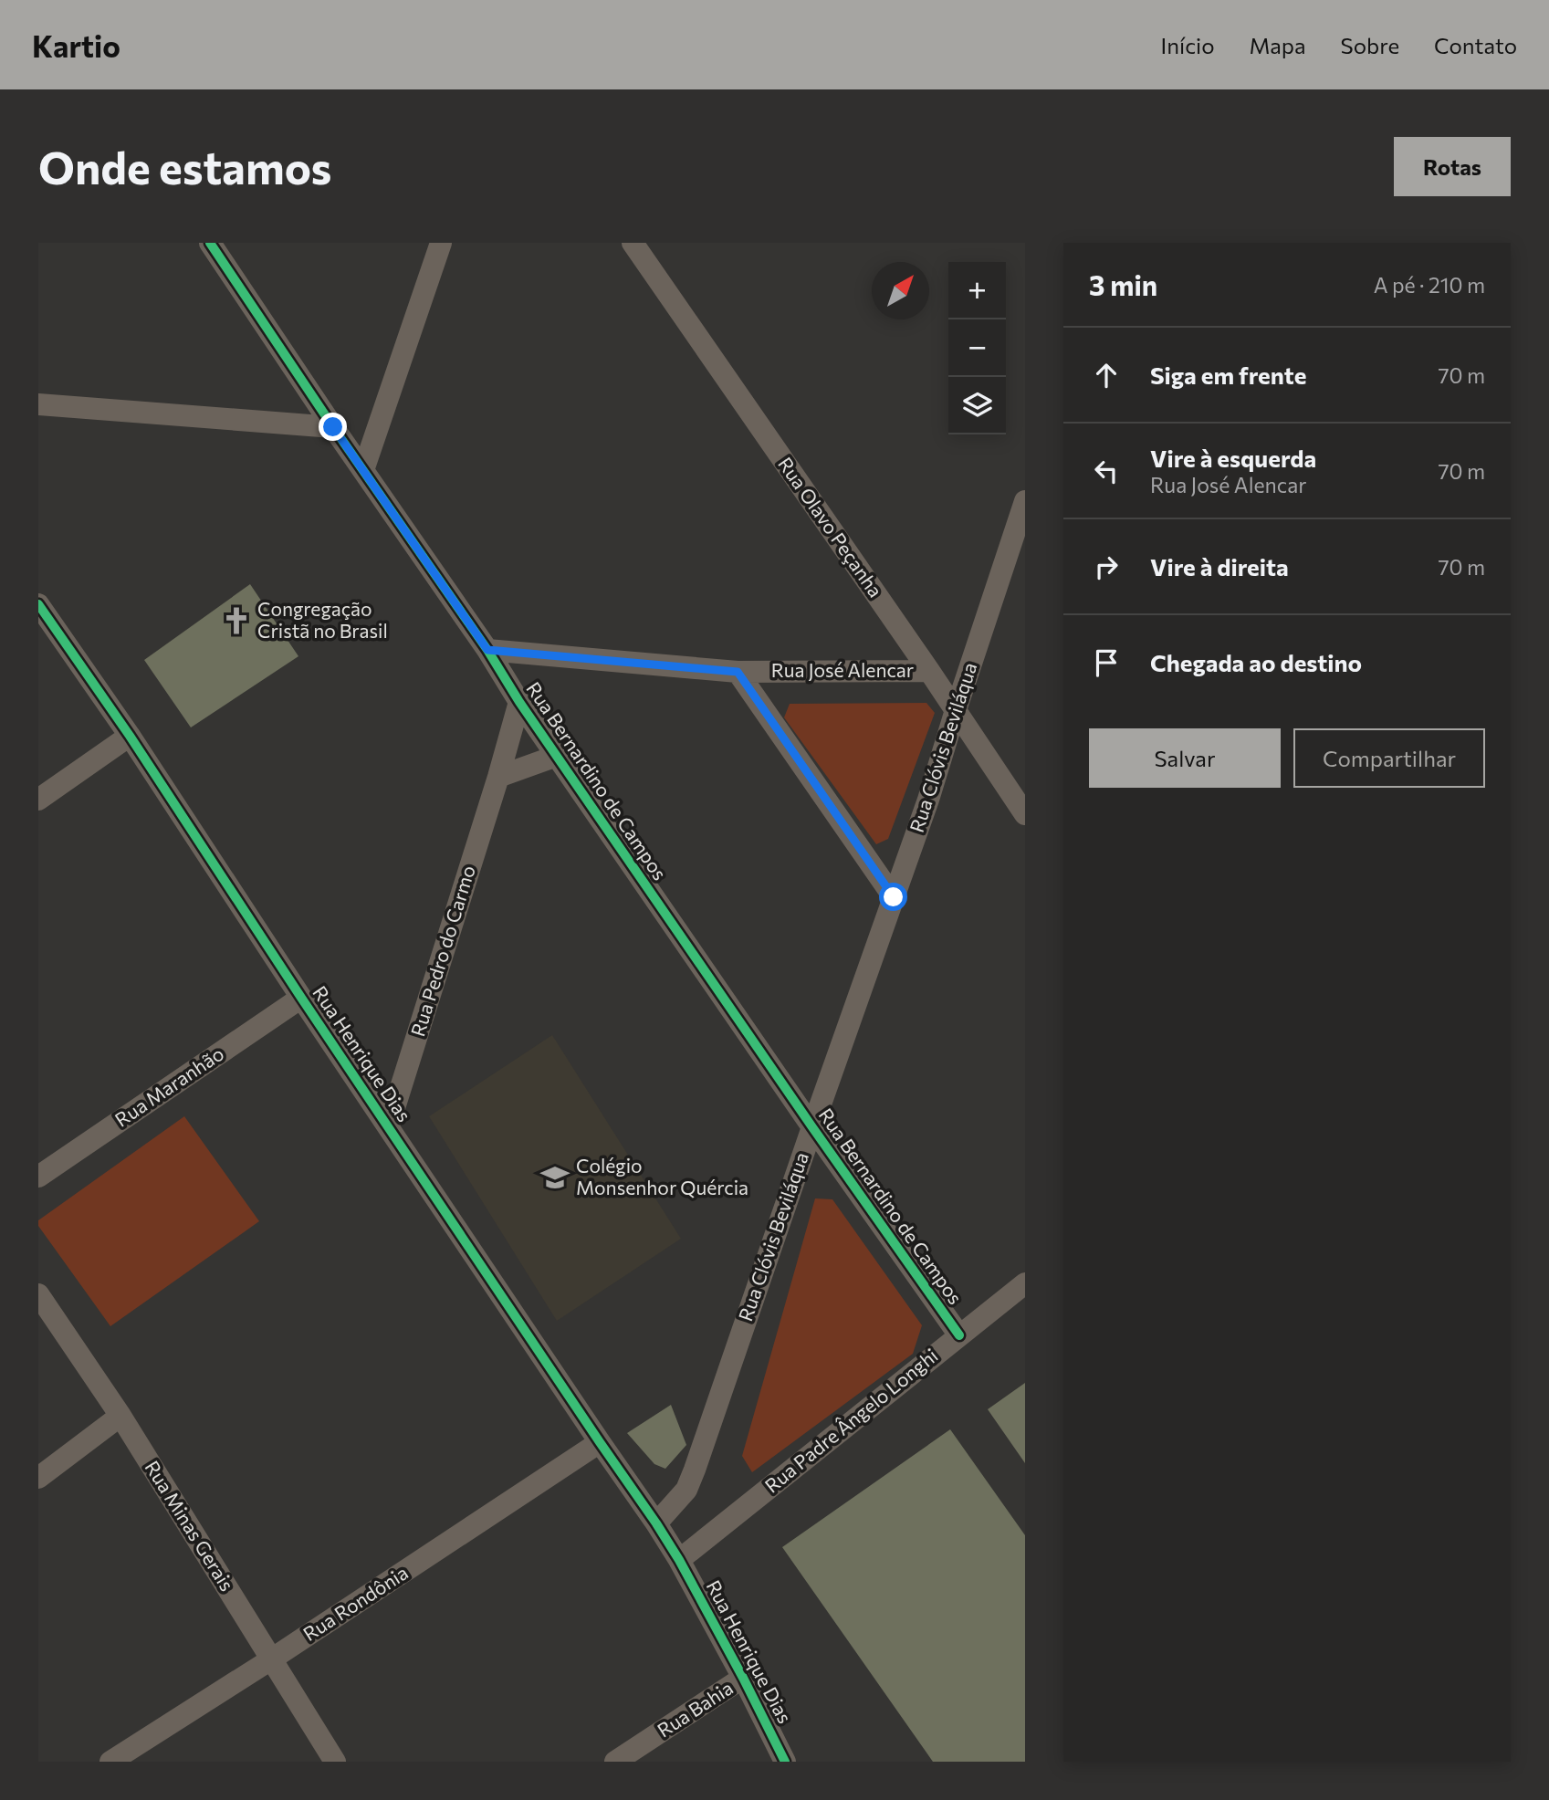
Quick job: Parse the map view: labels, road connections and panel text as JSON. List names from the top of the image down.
{
  "streets": {
    "street": [
      "Rua Olavo Peçanha",
      "Rua José Alencar",
      "Rua Clóvis Beviláqua",
      "Rua Bernardino de Campos",
      "Rua Pedro do Carmo",
      "Rua Henrique Dias",
      "Rua Maranhão",
      "Rua Padre Ângelo Longhi",
      "Rua Minas Gerais",
      "Rua Rondônia",
      "Rua Bahia"
    ]
  },
  "crossings": [
    ["Rua Olavo Peçanha", "Rua José Alencar"],
    ["Rua Olavo Peçanha", "Rua Clóvis Beviláqua"],
    ["Rua José Alencar", "Rua Bernardino de Campos"],
    ["Rua Clóvis Beviláqua", "Rua Bernardino de Campos"],
    ["Rua Clóvis Beviláqua", "Rua Henrique Dias"],
    ["Rua Bernardino de Campos", "Rua Pedro do Carmo"],
    ["Rua Bernardino de Campos", "Rua Padre Ângelo Longhi"],
    ["Rua Pedro do Carmo", "Rua Henrique Dias"],
    ["Rua Henrique Dias", "Rua Maranhão"],
    ["Rua Henrique Dias", "Rua Padre Ângelo Longhi"],
    ["Rua Henrique Dias", "Rua Rondônia"],
    ["Rua Henrique Dias", "Rua Bahia"],
    ["Rua Minas Gerais", "Rua Rondônia"]
  ],
  "places": {
    "church": ["Congregação Cristã no Brasil"],
    "school or university": ["Colégio Monsenhor Quércia"]
  },
  "north": "top right",
  "page": {
    "header": "Kartio",
    "nav": [
      "Início",
      "Mapa",
      "Sobre",
      "Contato"
    ],
    "buttons": [
      "Rotas",
      ["Salvar", "Compartilhar"]
    ],
    "title": "Onde estamos",
    "heading": ["3 min", "A pé · 210 m"],
    "map_buttons": ["+", "−"],
    "list": [
      ["Siga em frente", "70 m"],
      ["Vire à esquerda", "Rua José Alencar", "70 m"],
      ["Vire à direita", "70 m"],
      "Chegada ao destino"
    ]
  }
}
